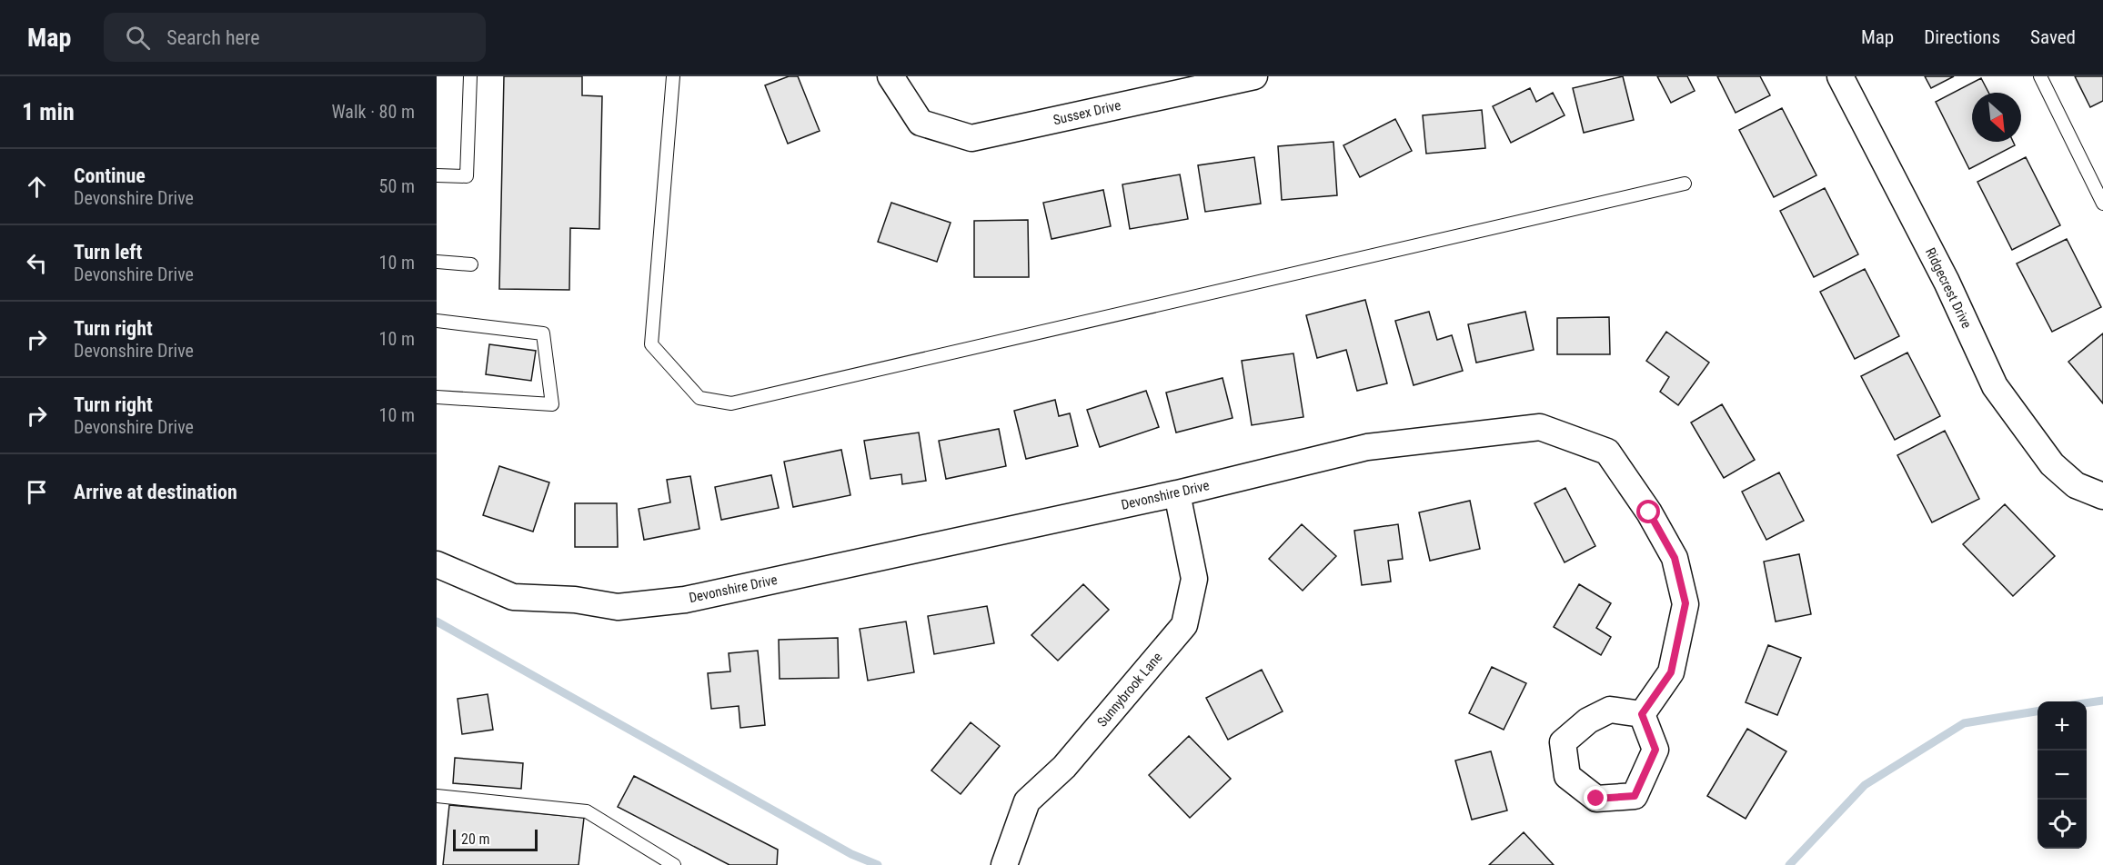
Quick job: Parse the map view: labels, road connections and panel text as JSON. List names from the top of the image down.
{
  "streets": {
    "street": [
      "Sussex Drive",
      "Ridgecrest Drive",
      "Devonshire Drive",
      "Sunnybrook Lane"
    ]
  },
  "crossings": [
    ["Devonshire Drive", "Sunnybrook Lane"]
  ],
  "scale_bar": "20 m",
  "north": "bottom right",
  "page": {
    "header": "Map",
    "search": "Search here",
    "nav": ["Map", "Directions", "Saved"],
    "heading": ["1 min", "Walk · 80 m"],
    "list": [
      ["Continue", "Devonshire Drive", "50 m"],
      ["Turn left", "Devonshire Drive", "10 m"],
      ["Turn right", "Devonshire Drive", "10 m"],
      ["Turn right", "Devonshire Drive", "10 m"],
      "Arrive at destination"
    ],
    "map_buttons": ["+", "−"],
    "scale": "20 m"
  }
}
